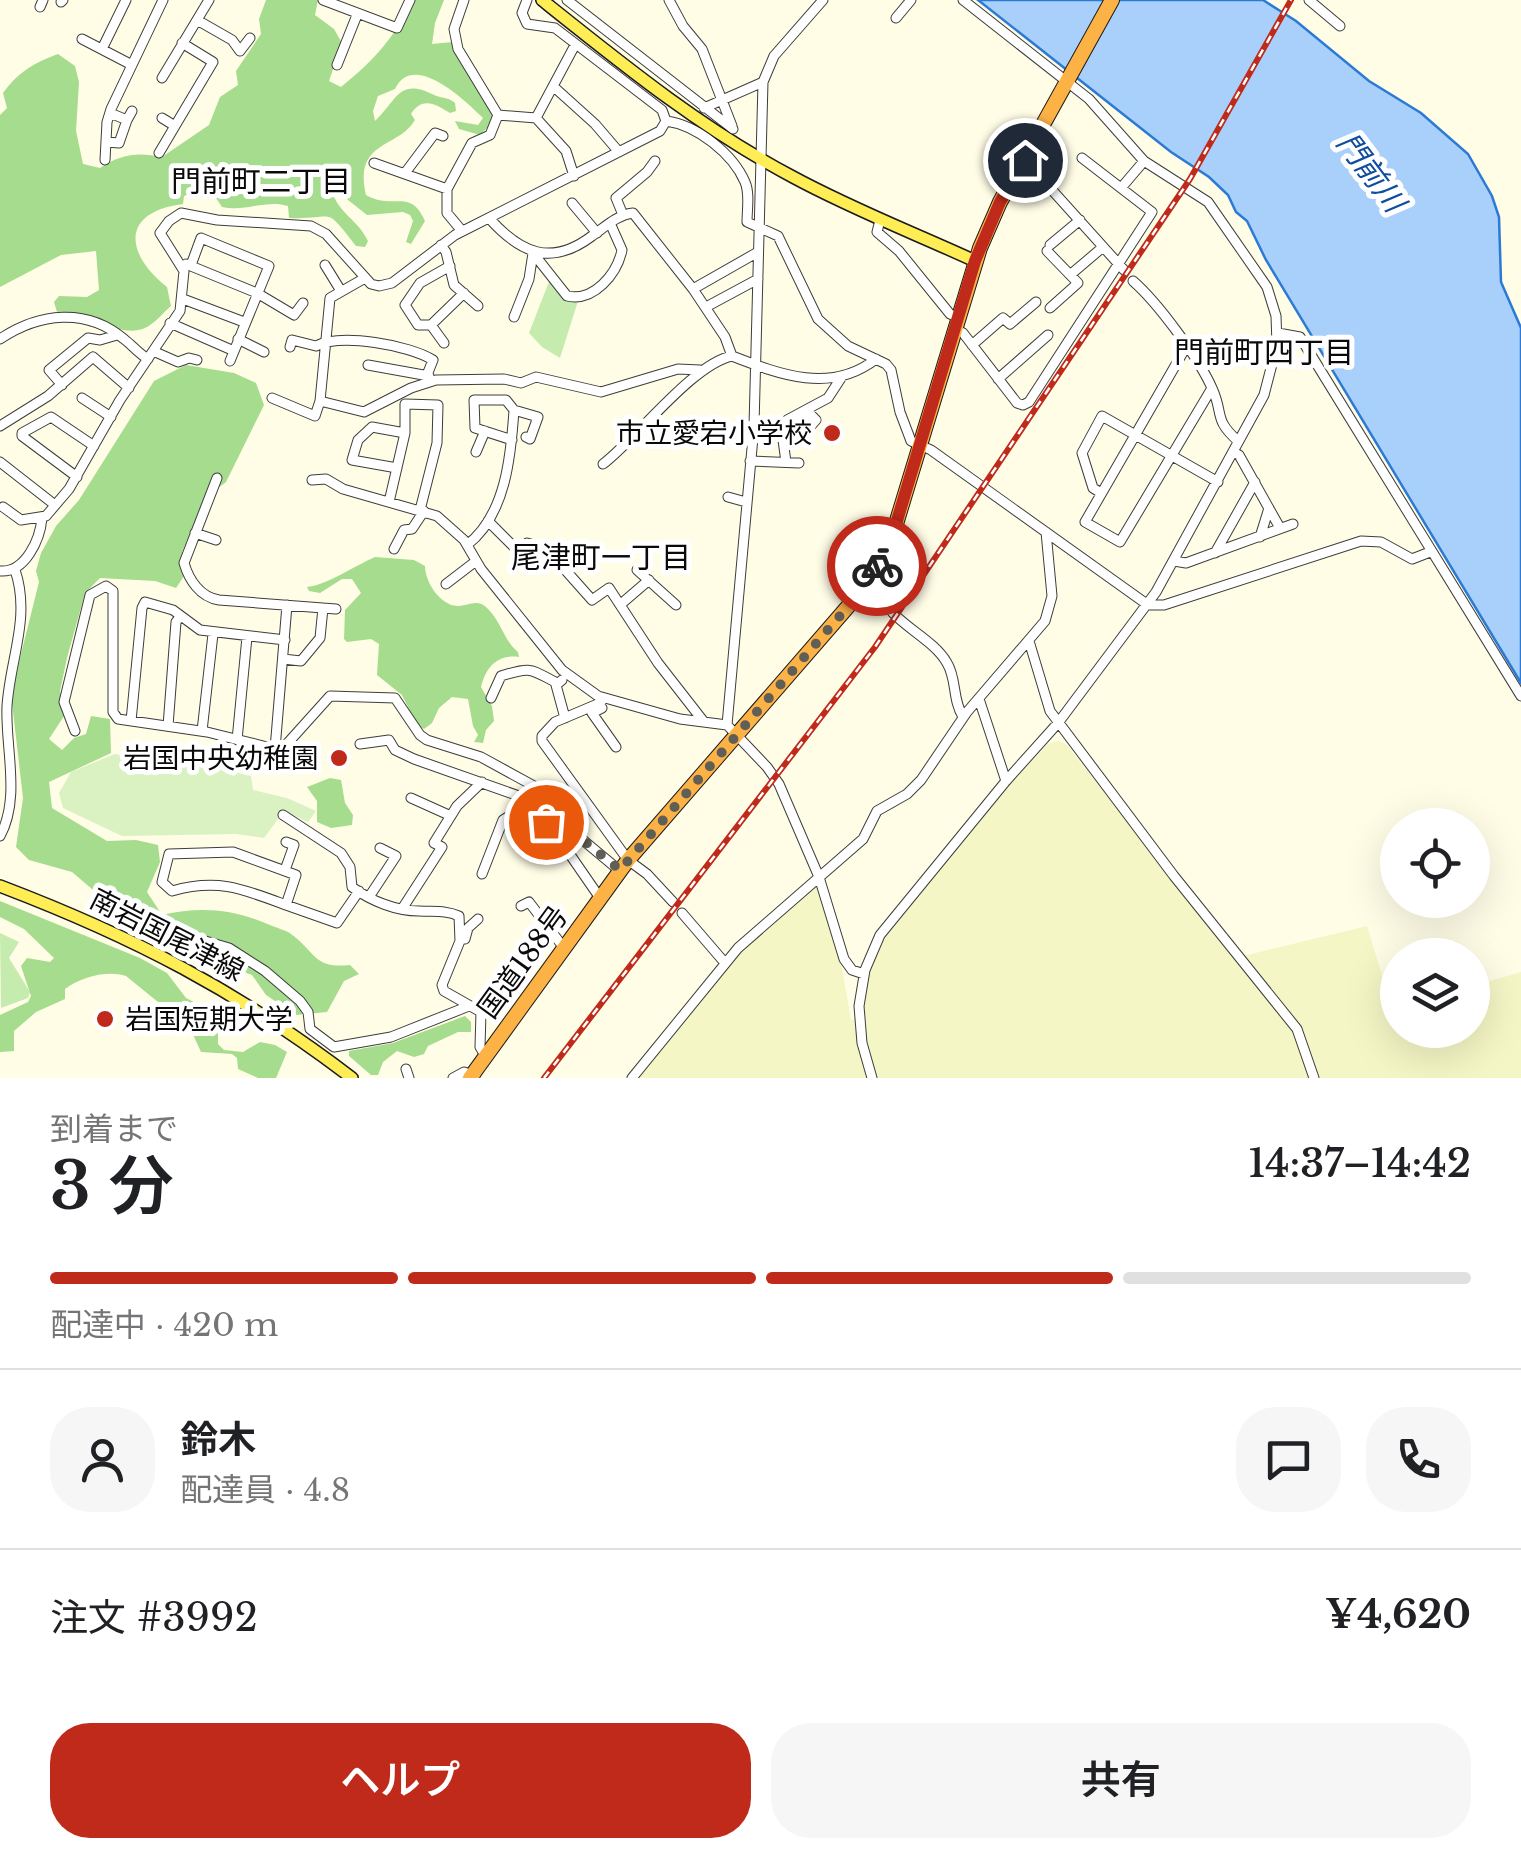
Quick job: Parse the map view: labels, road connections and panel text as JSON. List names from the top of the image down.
{
  "streets": {
    "highway": ["国道188号"],
    "main road": ["南岩国尾津線"]
  },
  "districts": ["門前町二丁目", "門前町四丁目", "尾津町一丁目"],
  "water": ["門前川"],
  "places": ["市立愛宕小学校", "岩国中央幼稚園", "岩国短期大学"],
  "page": {
    "heading": ["3 分", "到着まで", "14:37–14:42"],
    "panel": [
      "鈴木",
      "配達員 · 4.8",
      "注文 #3992",
      "¥4,620"
    ],
    "bar": "配達中 · 420 m",
    "buttons": ["ヘルプ", "共有"]
  }
}
